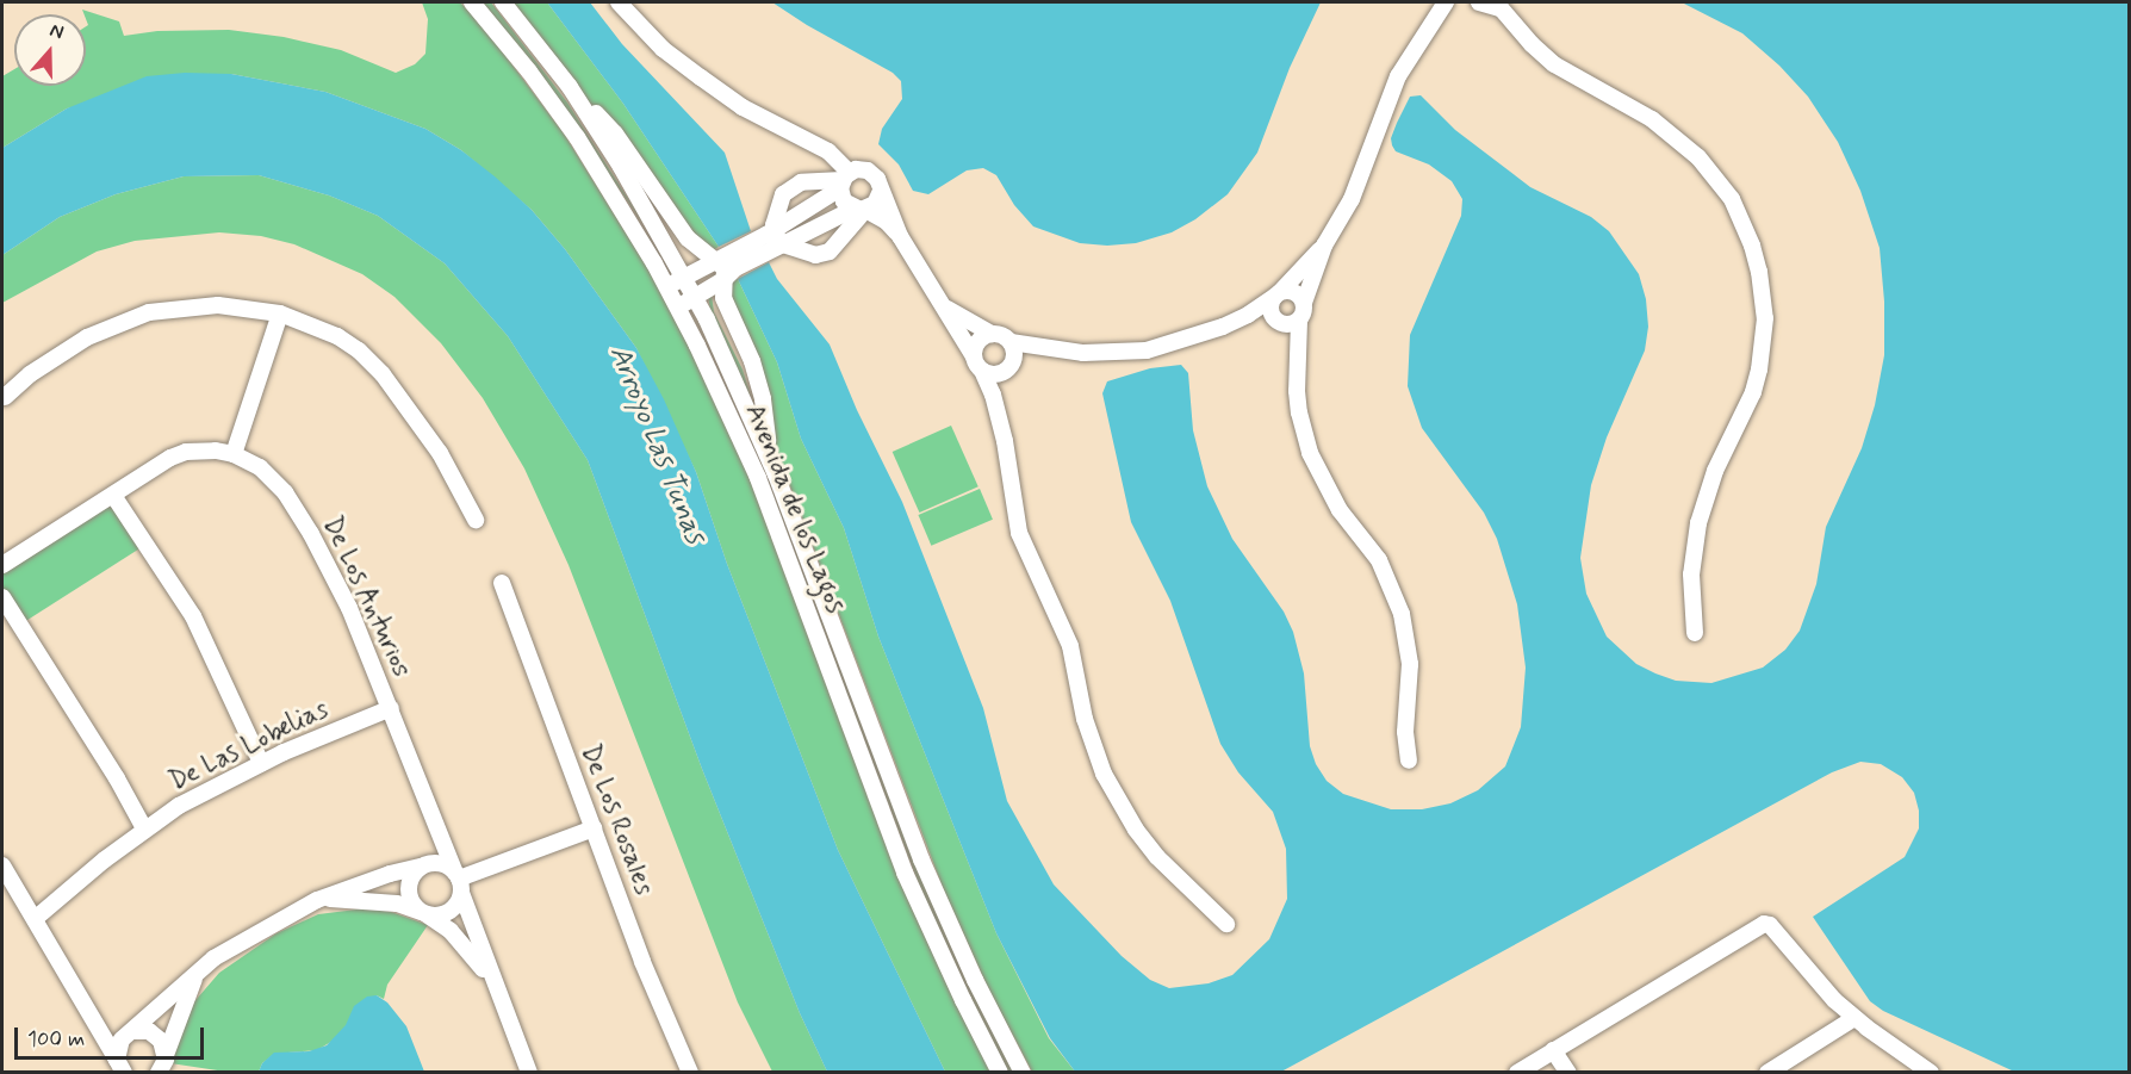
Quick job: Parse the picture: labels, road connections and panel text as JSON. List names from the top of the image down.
{
  "streets": {
    "street": [
      "Avenida de los Lagos",
      "De Los Anturios",
      "De Las Lobelias",
      "De Los Rosales"
    ]
  },
  "crossings": [
    ["De Los Anturios", "De Las Lobelias"]
  ],
  "water": ["Arroyo Las Tunas"],
  "scale_bar": "100 m",
  "north": "top"
}
